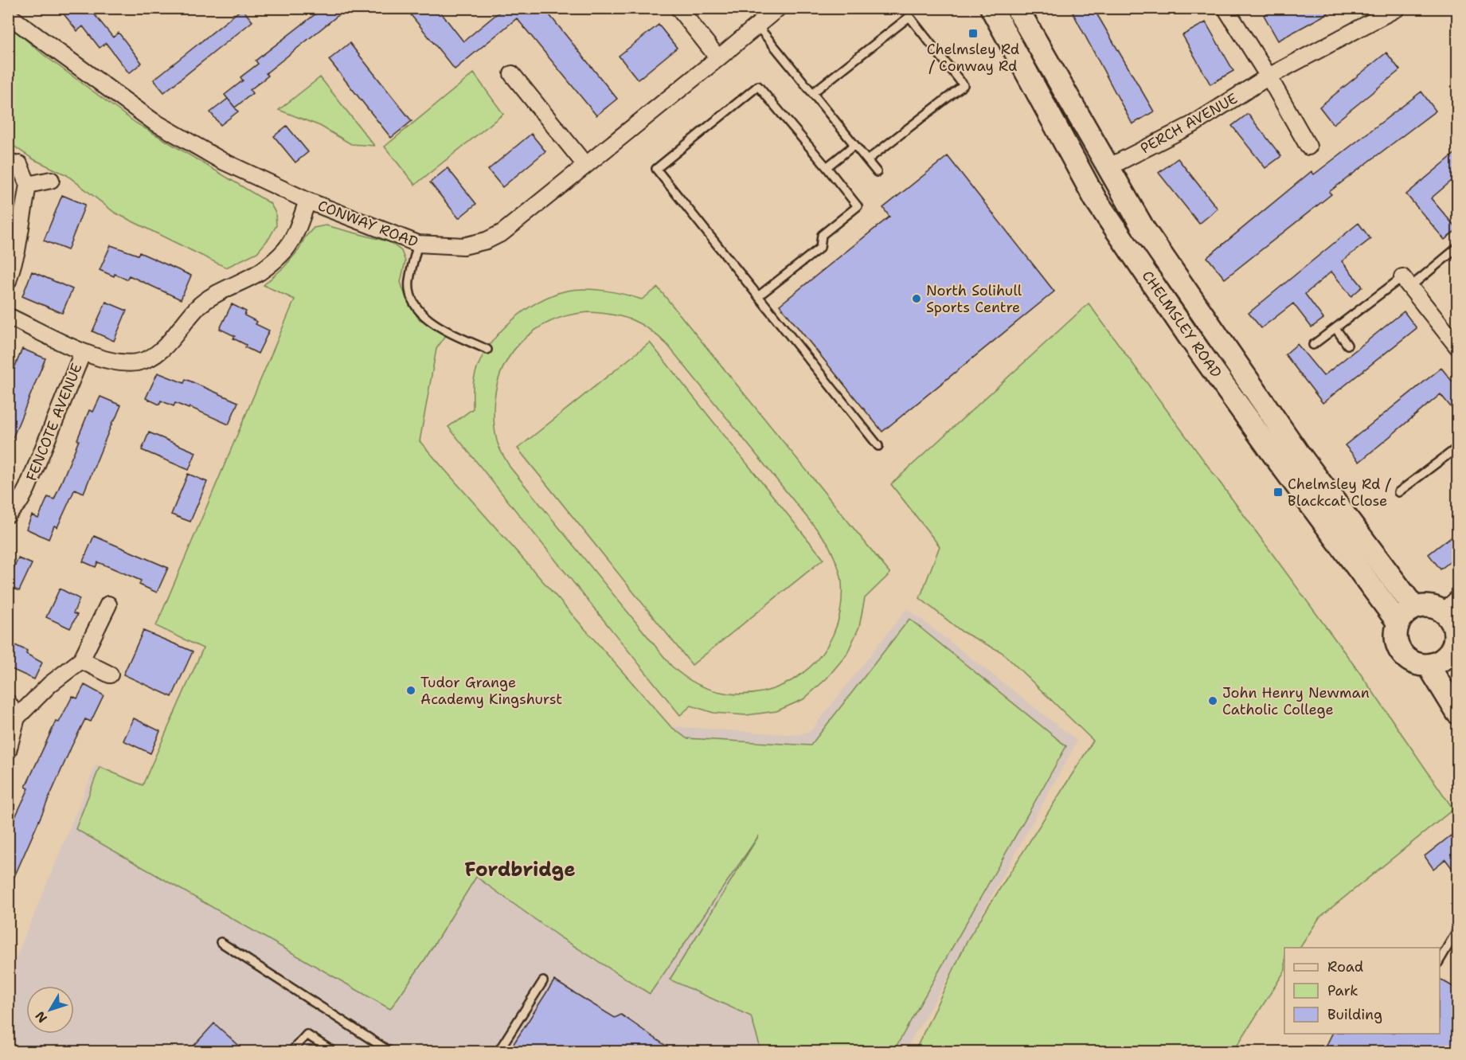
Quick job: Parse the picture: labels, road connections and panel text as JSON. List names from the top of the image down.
{
  "streets": {
    "street": [
      "PERCH AVENUE",
      "CONWAY ROAD",
      "CHELMSLEY ROAD",
      "FENCOTE AVENUE"
    ]
  },
  "crossings": [
    ["PERCH AVENUE", "CHELMSLEY ROAD"]
  ],
  "districts": ["Fordbridge"],
  "places": {
    "transit": ["Chelmsley Rd / Conway Rd", "Chelmsley Rd / Blackcat Close"],
    "other": ["North Solihull Sports Centre", "Tudor Grange Academy Kingshurst", "John Henry Newman Catholic College"]
  },
  "legend": ["Road", "Park", "Building"],
  "north": "bottom left"
}
